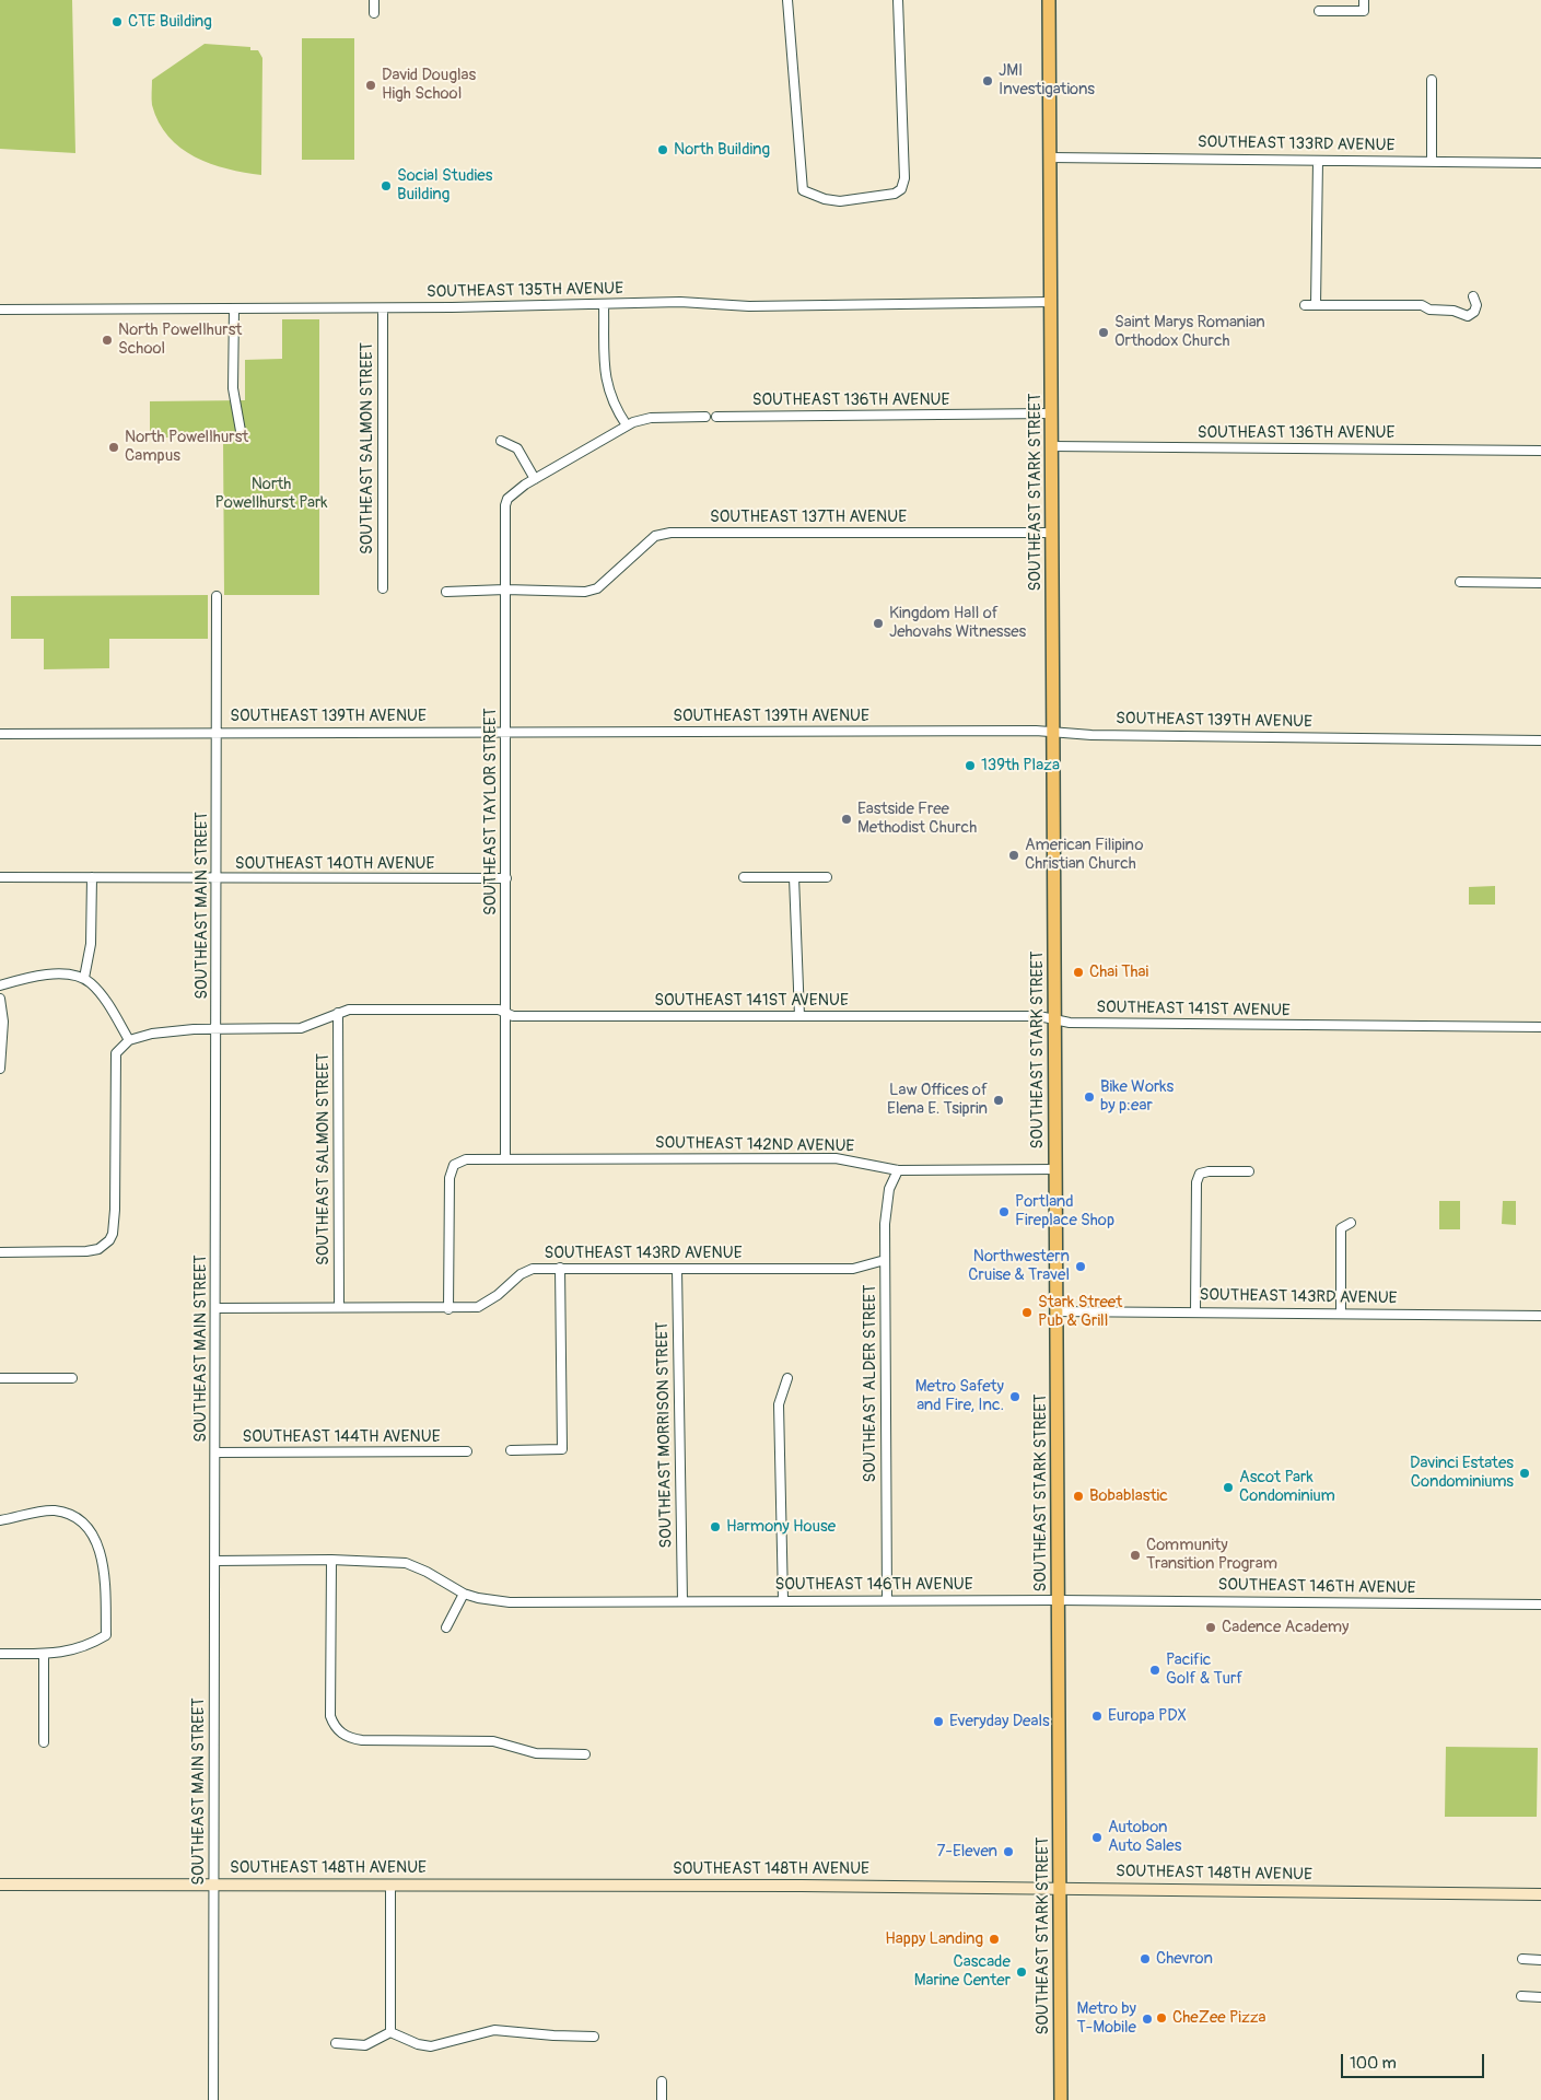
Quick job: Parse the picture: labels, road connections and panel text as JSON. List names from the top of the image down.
{
  "streets": {
    "main road": ["SOUTHEAST STARK STREET", "SOUTHEAST 148TH AVENUE"],
    "street": [
      "SOUTHEAST 133RD AVENUE",
      "SOUTHEAST 135TH AVENUE",
      "SOUTHEAST 136TH AVENUE",
      "SOUTHEAST SALMON STREET",
      "SOUTHEAST 137TH AVENUE",
      "SOUTHEAST 139TH AVENUE",
      "SOUTHEAST TAYLOR STREET",
      "SOUTHEAST 140TH AVENUE",
      "SOUTHEAST MAIN STREET",
      "SOUTHEAST 141ST AVENUE",
      "SOUTHEAST 142ND AVENUE",
      "SOUTHEAST 143RD AVENUE",
      "SOUTHEAST ALDER STREET",
      "SOUTHEAST MORRISON STREET",
      "SOUTHEAST 144TH AVENUE",
      "SOUTHEAST 146TH AVENUE"
    ]
  },
  "crossings": [
    ["SOUTHEAST 133RD AVENUE", "SOUTHEAST STARK STREET"],
    ["SOUTHEAST 135TH AVENUE", "SOUTHEAST SALMON STREET"],
    ["SOUTHEAST 135TH AVENUE", "SOUTHEAST STARK STREET"],
    ["SOUTHEAST 136TH AVENUE", "SOUTHEAST STARK STREET"],
    ["SOUTHEAST SALMON STREET", "SOUTHEAST 141ST AVENUE"],
    ["SOUTHEAST SALMON STREET", "SOUTHEAST 143RD AVENUE"],
    ["SOUTHEAST STARK STREET", "SOUTHEAST 137TH AVENUE"],
    ["SOUTHEAST STARK STREET", "SOUTHEAST 139TH AVENUE"],
    ["SOUTHEAST STARK STREET", "SOUTHEAST 141ST AVENUE"],
    ["SOUTHEAST STARK STREET", "SOUTHEAST 142ND AVENUE"],
    ["SOUTHEAST STARK STREET", "SOUTHEAST 143RD AVENUE"],
    ["SOUTHEAST STARK STREET", "SOUTHEAST 146TH AVENUE"],
    ["SOUTHEAST STARK STREET", "SOUTHEAST 148TH AVENUE"],
    ["SOUTHEAST 137TH AVENUE", "SOUTHEAST TAYLOR STREET"],
    ["SOUTHEAST 139TH AVENUE", "SOUTHEAST TAYLOR STREET"],
    ["SOUTHEAST 139TH AVENUE", "SOUTHEAST MAIN STREET"],
    ["SOUTHEAST TAYLOR STREET", "SOUTHEAST 140TH AVENUE"],
    ["SOUTHEAST TAYLOR STREET", "SOUTHEAST 141ST AVENUE"],
    ["SOUTHEAST TAYLOR STREET", "SOUTHEAST 142ND AVENUE"],
    ["SOUTHEAST 140TH AVENUE", "SOUTHEAST MAIN STREET"],
    ["SOUTHEAST MAIN STREET", "SOUTHEAST 141ST AVENUE"],
    ["SOUTHEAST MAIN STREET", "SOUTHEAST 143RD AVENUE"],
    ["SOUTHEAST MAIN STREET", "SOUTHEAST 144TH AVENUE"],
    ["SOUTHEAST MAIN STREET", "SOUTHEAST 146TH AVENUE"],
    ["SOUTHEAST MAIN STREET", "SOUTHEAST 148TH AVENUE"],
    ["SOUTHEAST 142ND AVENUE", "SOUTHEAST 143RD AVENUE"],
    ["SOUTHEAST 142ND AVENUE", "SOUTHEAST ALDER STREET"],
    ["SOUTHEAST 143RD AVENUE", "SOUTHEAST ALDER STREET"],
    ["SOUTHEAST 143RD AVENUE", "SOUTHEAST MORRISON STREET"],
    ["SOUTHEAST ALDER STREET", "SOUTHEAST 146TH AVENUE"],
    ["SOUTHEAST MORRISON STREET", "SOUTHEAST 146TH AVENUE"]
  ],
  "parks": ["North Powellhurst Park"],
  "places": [
    "CTE Building",
    "JMI Investigations",
    "David Douglas High School",
    "North Building",
    "Social Studies Building",
    "Saint Marys Romanian Orthodox Church",
    "North Powellhurst School",
    "North Powellhurst Campus",
    "Kingdom Hall of Jehovahs Witnesses",
    "139th Plaza",
    "Eastside Free Methodist Church",
    "American Filipino Christian Church",
    "Chai Thai",
    "Bike Works by p:ear",
    "Law Offices of Elena E. Tsiprin",
    "Portland Fireplace Shop",
    "Northwestern Cruise & Travel",
    "Stark Street Pub & Grill",
    "Metro Safety and Fire, Inc.",
    "Davinci Estates Condominiums",
    "Ascot Park Condominium",
    "Bobablastic",
    "Harmony House",
    "Community Transition Program",
    "Cadence Academy",
    "Pacific Golf & Turf",
    "Europa PDX",
    "Everyday Deals",
    "Autobon Auto Sales",
    "7-Eleven",
    "Happy Landing",
    "Chevron",
    "Cascade Marine Center",
    "CheZee Pizza",
    "Metro by T-Mobile"
  ],
  "scale_bar": "100 m"
}
